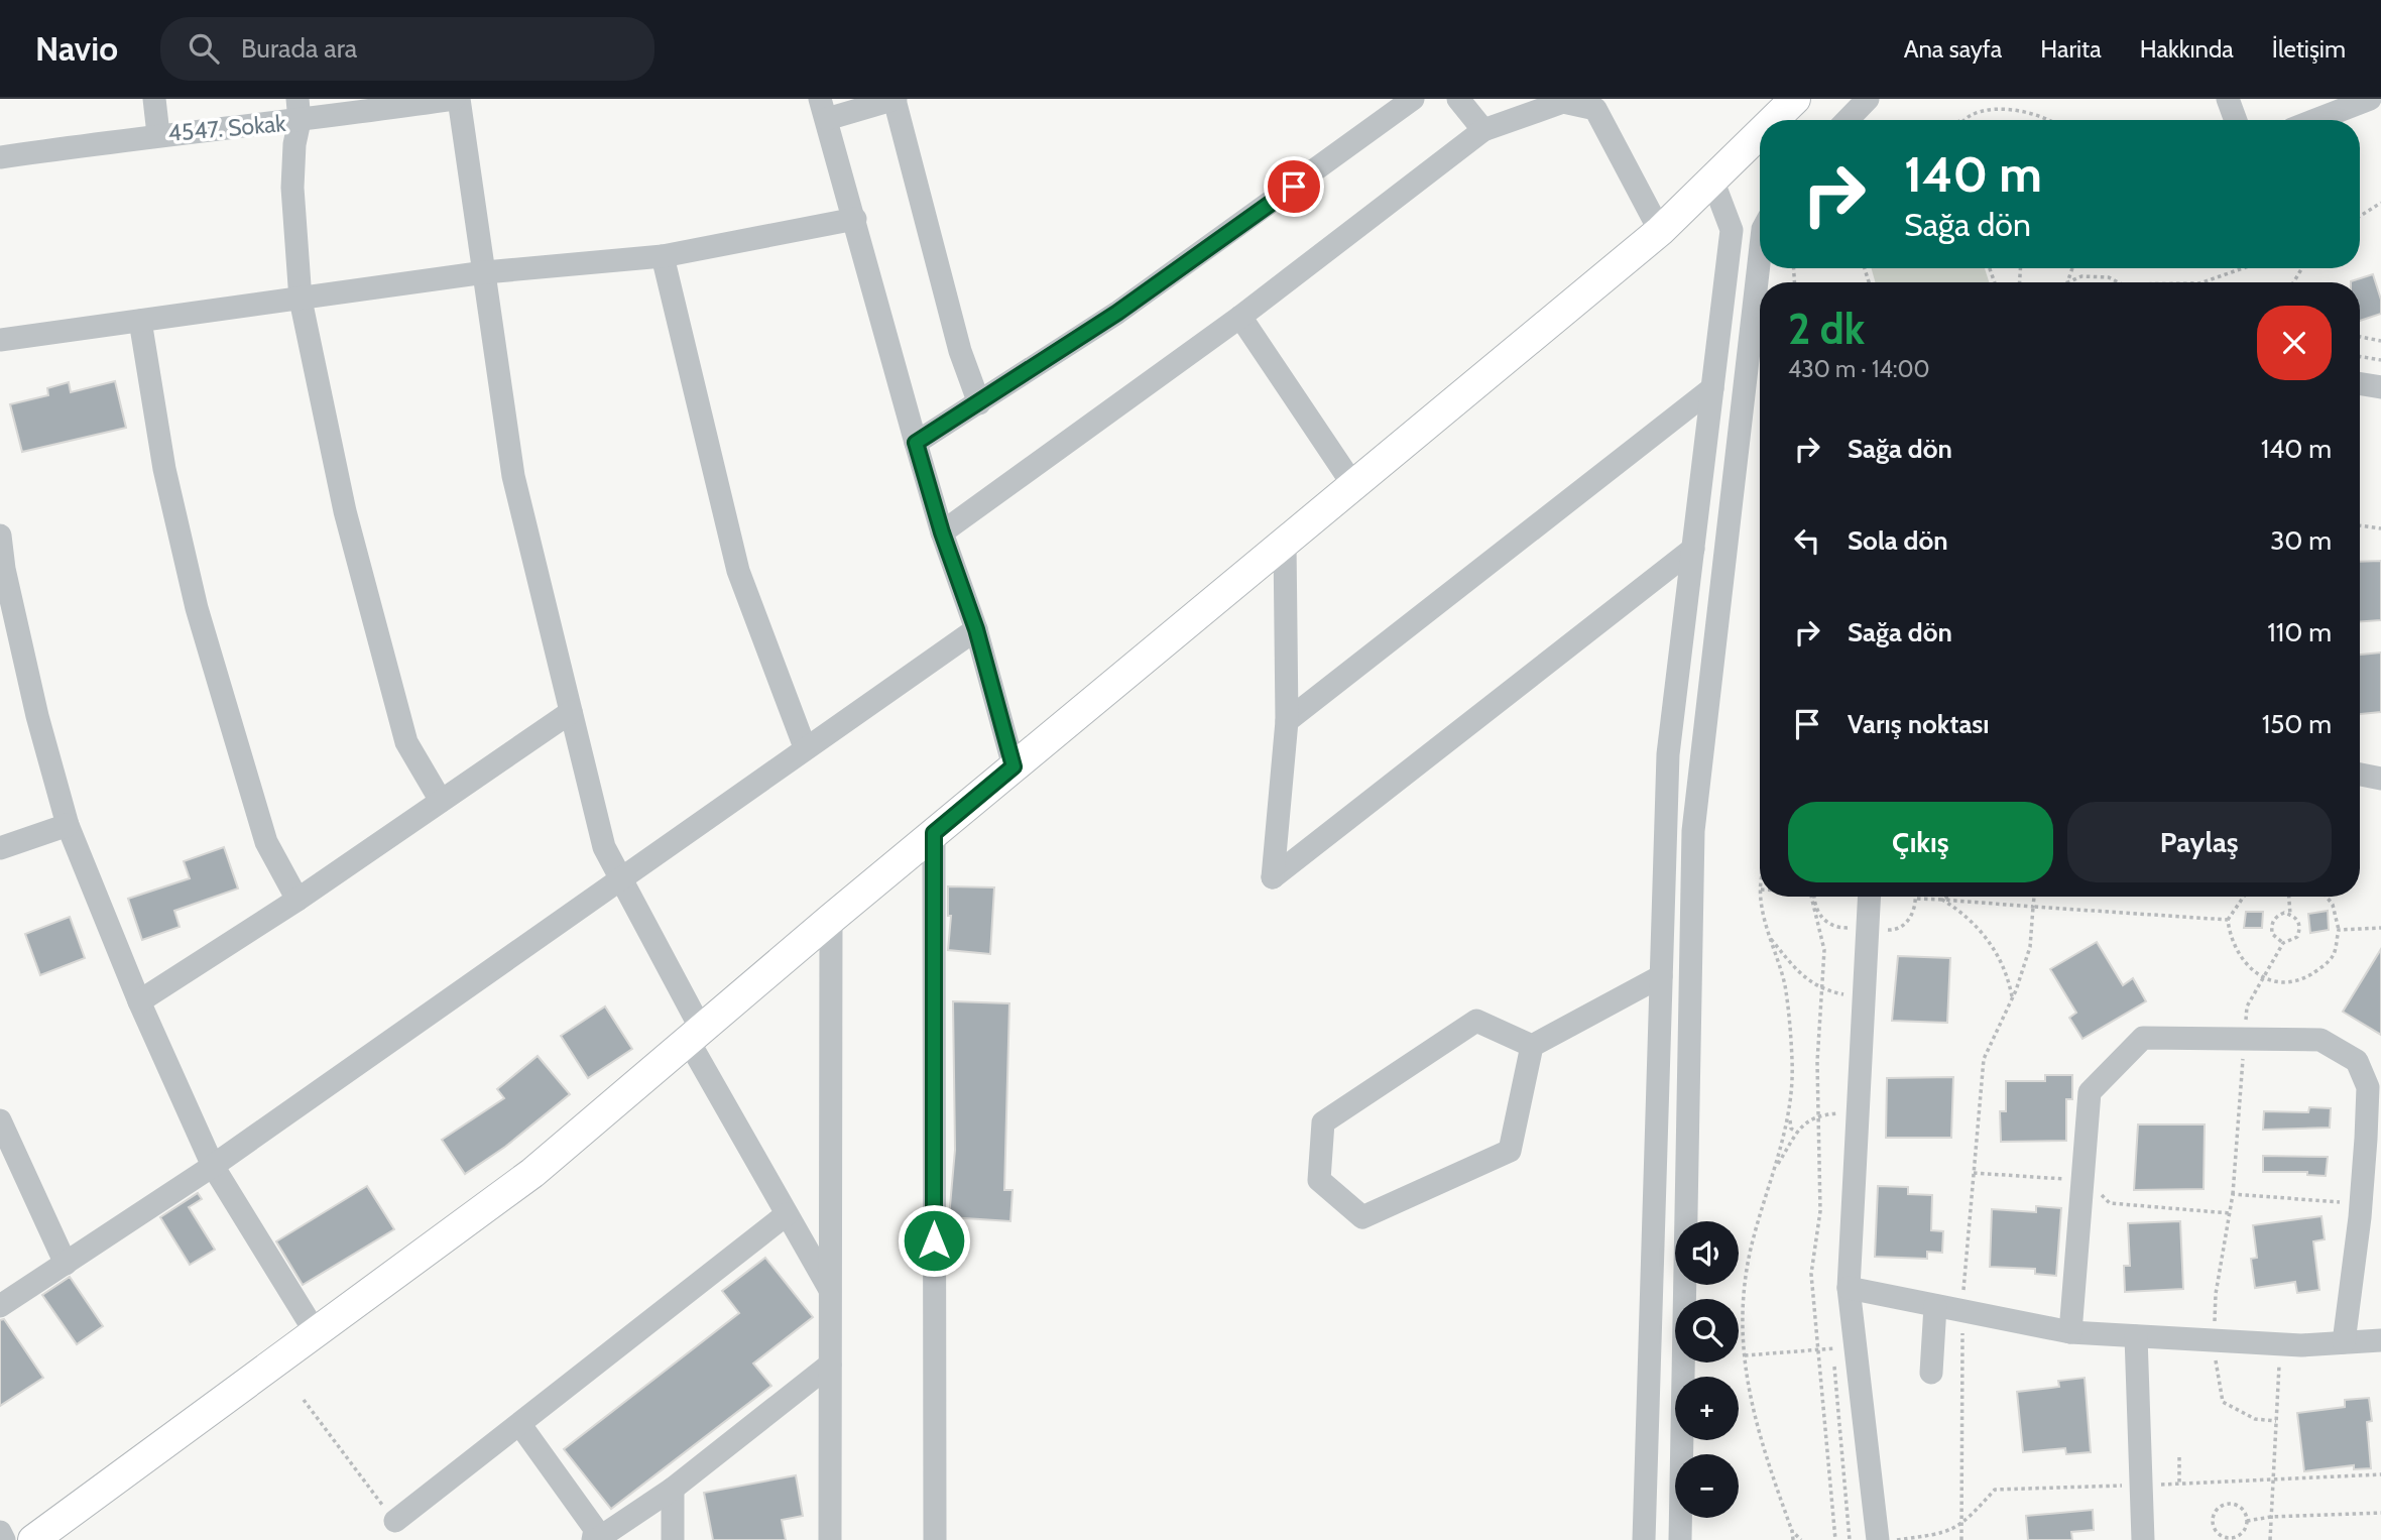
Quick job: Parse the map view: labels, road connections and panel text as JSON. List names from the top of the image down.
{
  "streets": {
    "street": ["4547. Sokak"]
  },
  "page": {
    "header": "Navio",
    "search": "Burada ara",
    "nav": [
      "Ana sayfa",
      "Harita",
      "Hakkında",
      "İletişim"
    ],
    "turn": ["140 m", "Sağa dön"],
    "heading": ["2 dk", "430 m · 14:00"],
    "list": [
      {
        "name": "Sağa dön",
        "value": "140 m"
      },
      {
        "name": "Sola dön",
        "value": "30 m"
      },
      {
        "name": "Sağa dön",
        "value": "110 m"
      },
      {
        "name": "Varış noktası",
        "value": "150 m"
      }
    ],
    "buttons": ["Çıkış", "Paylaş"],
    "map_buttons": ["+", "−"]
  }
}
